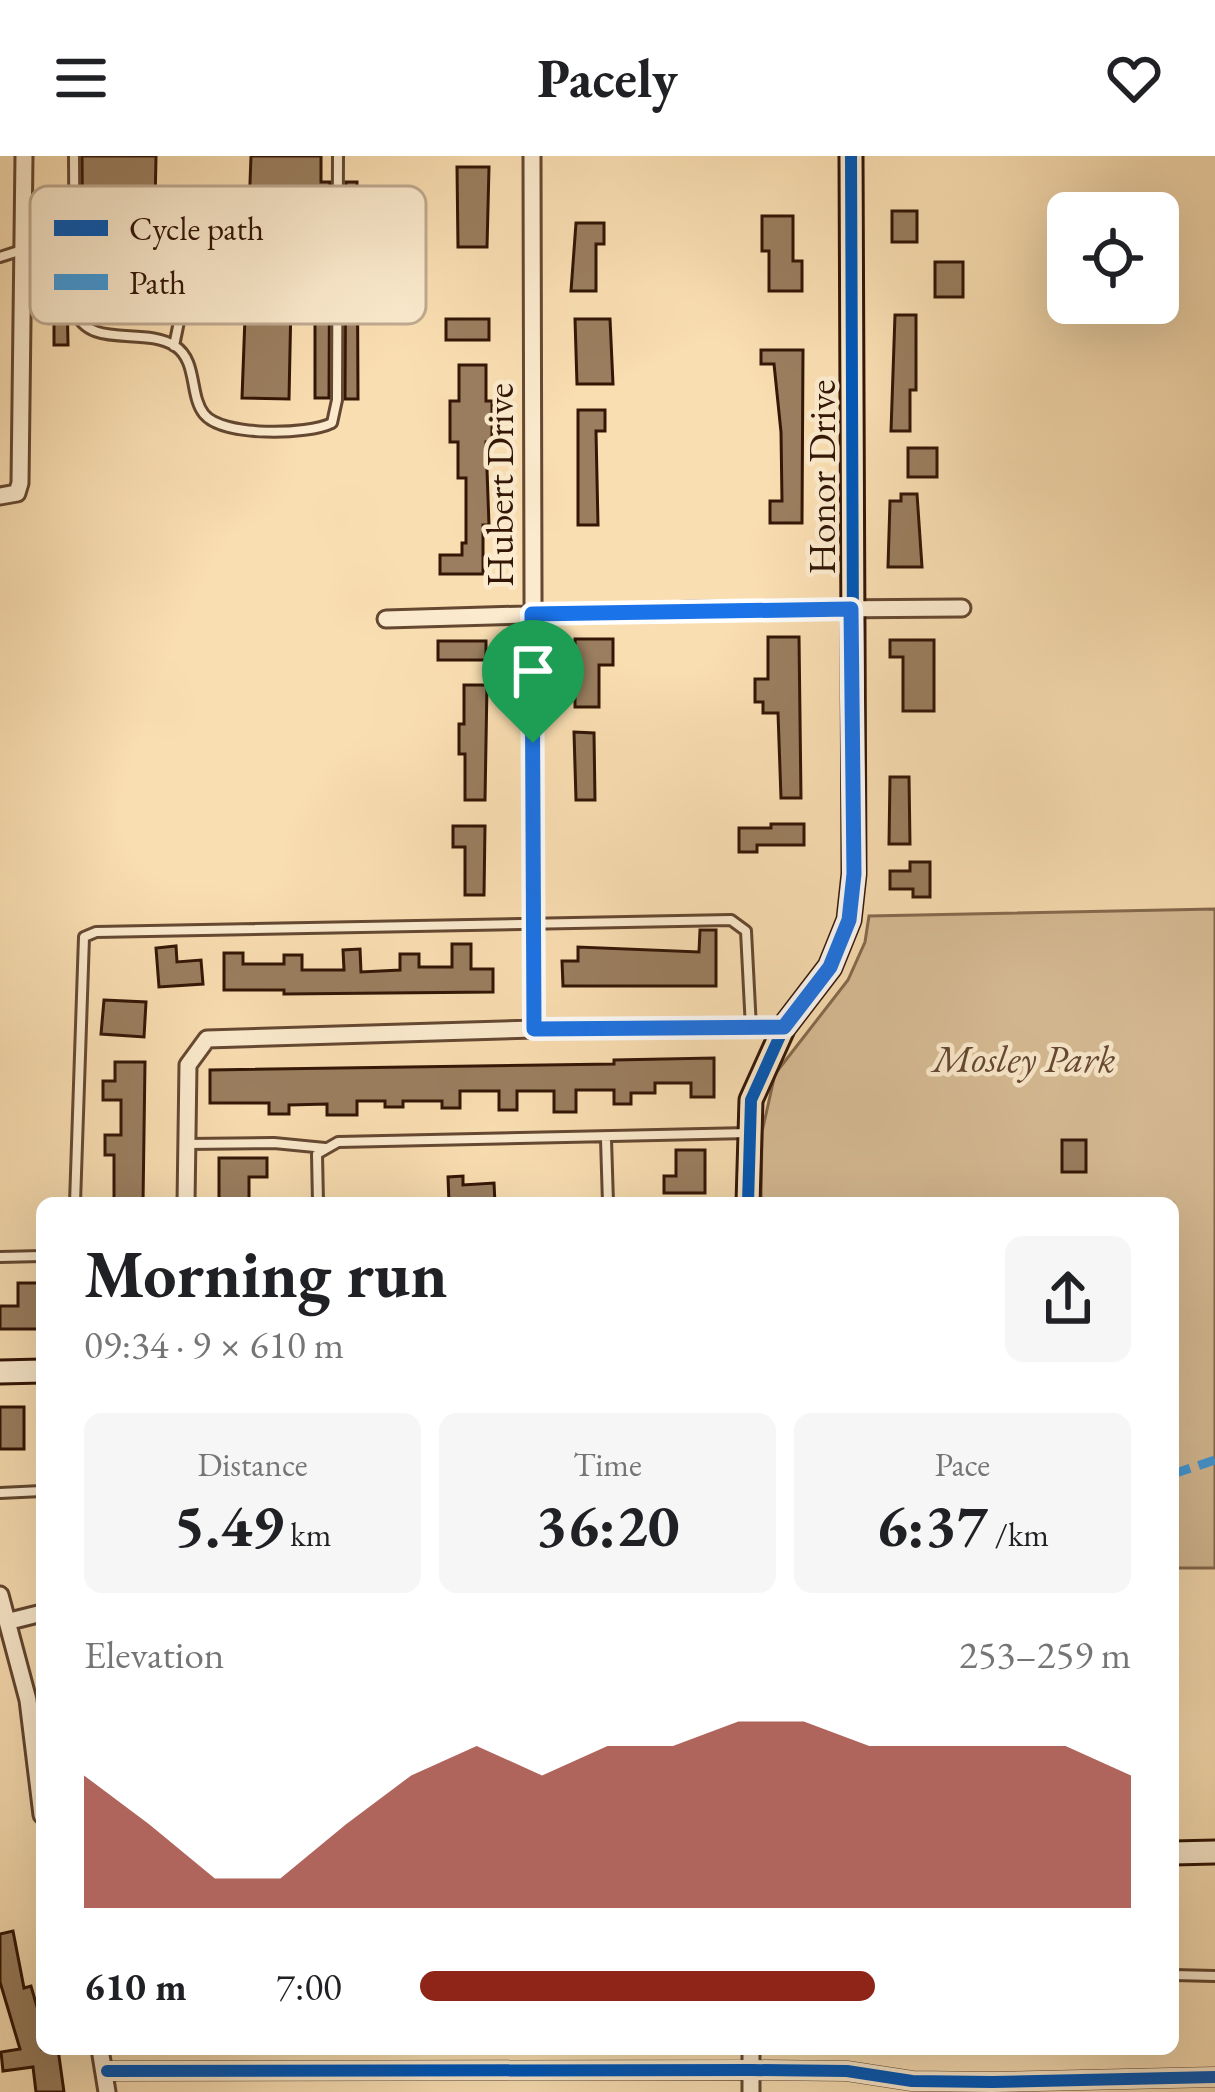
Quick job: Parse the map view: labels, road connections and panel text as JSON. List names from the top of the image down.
{
  "streets": {
    "street": ["Honor Drive", "Hubert Drive"]
  },
  "parks": ["Mosley Park"],
  "legend": ["Cycle path", "Path"],
  "page": {
    "header": "Pacely",
    "heading": ["Morning run", "09:34 · 9 × 610 m"],
    "stats": [
      ["Distance", "5.49 km"],
      ["Time", "36:20"],
      ["Pace", "6:37 /km"]
    ],
    "chart": ["Elevation", "253–259 m"],
    "list": [
      {
        "name": "610 m",
        "note": "7:00"
      }
    ]
  }
}
